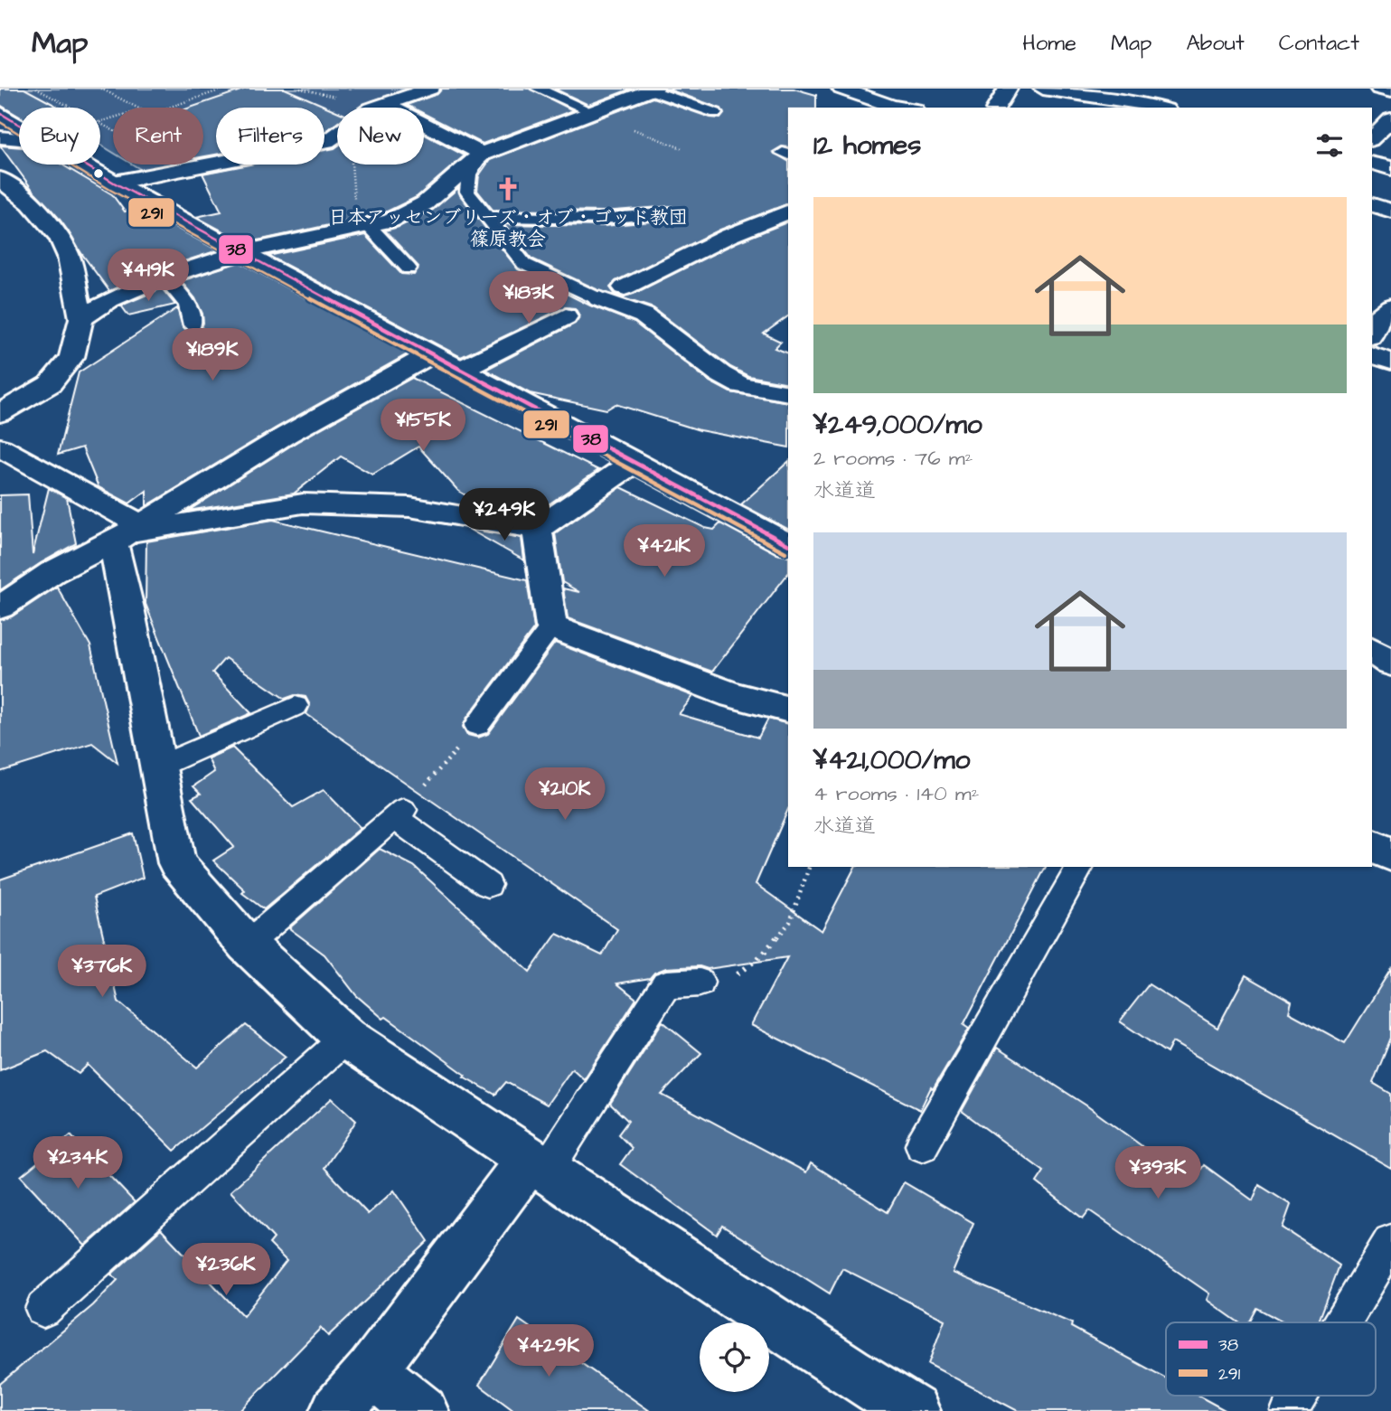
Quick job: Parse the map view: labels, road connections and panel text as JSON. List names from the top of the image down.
{
  "places": {
    "church": ["日本アッセンブリーズ・オブ・ゴッド教団 篠原教会"]
  },
  "lines": ["transit line 38", "transit line 291"],
  "legend": ["38", "291"],
  "page": {
    "header": "Map",
    "nav": [
      "Home",
      "Map",
      "About",
      "Contact"
    ],
    "chip": [
      "Buy",
      "Rent",
      "Filters",
      "New"
    ],
    "heading": "12 homes",
    "list": [
      {
        "name": "¥249,000/mo",
        "note": "2 rooms · 76 m² · 水道道"
      },
      {
        "name": "¥421,000/mo",
        "note": "4 rooms · 140 m² · 水道道"
      }
    ],
    "price": [
      "¥419K",
      "¥183K",
      "¥189K",
      "¥155K",
      "¥249K",
      "¥421K",
      "¥210K",
      "¥376K",
      "¥234K",
      "¥393K",
      "¥236K",
      "¥429K"
    ]
  }
}
